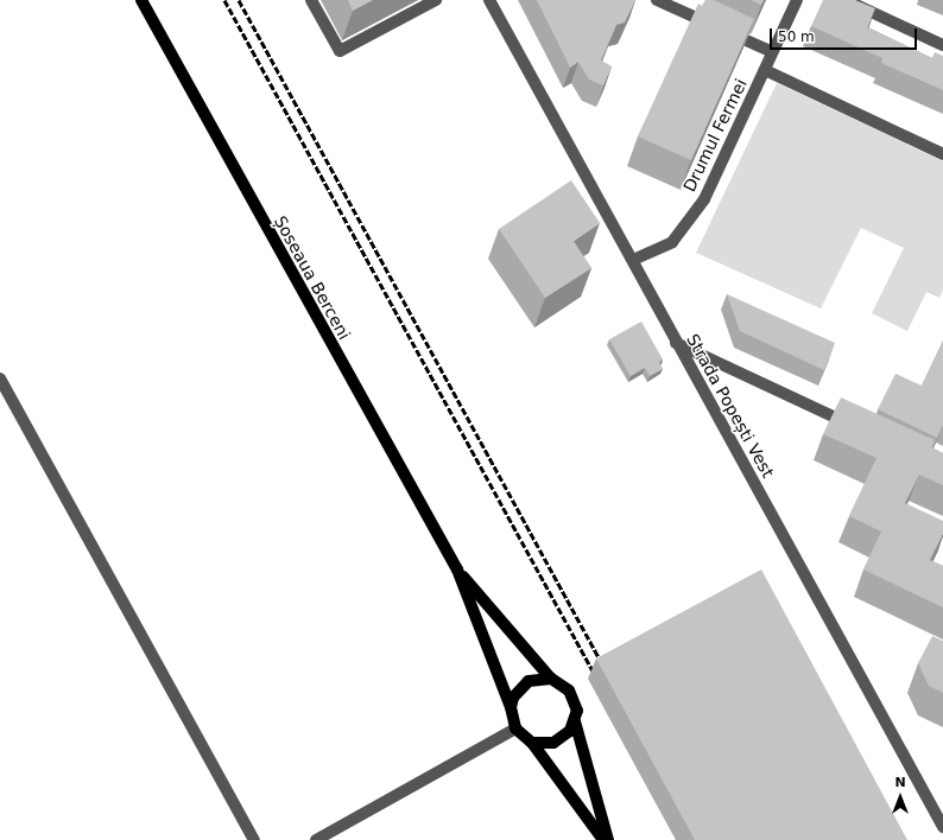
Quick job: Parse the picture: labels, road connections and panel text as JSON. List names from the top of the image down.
{
  "streets": {
    "main road": ["Șoseaua Berceni"],
    "street": ["Drumul Fermei", "Strada Popești Vest"]
  },
  "crossings": [
    ["Drumul Fermei", "Strada Popești Vest"]
  ],
  "scale_bar": "50 m",
  "north": "top"
}
